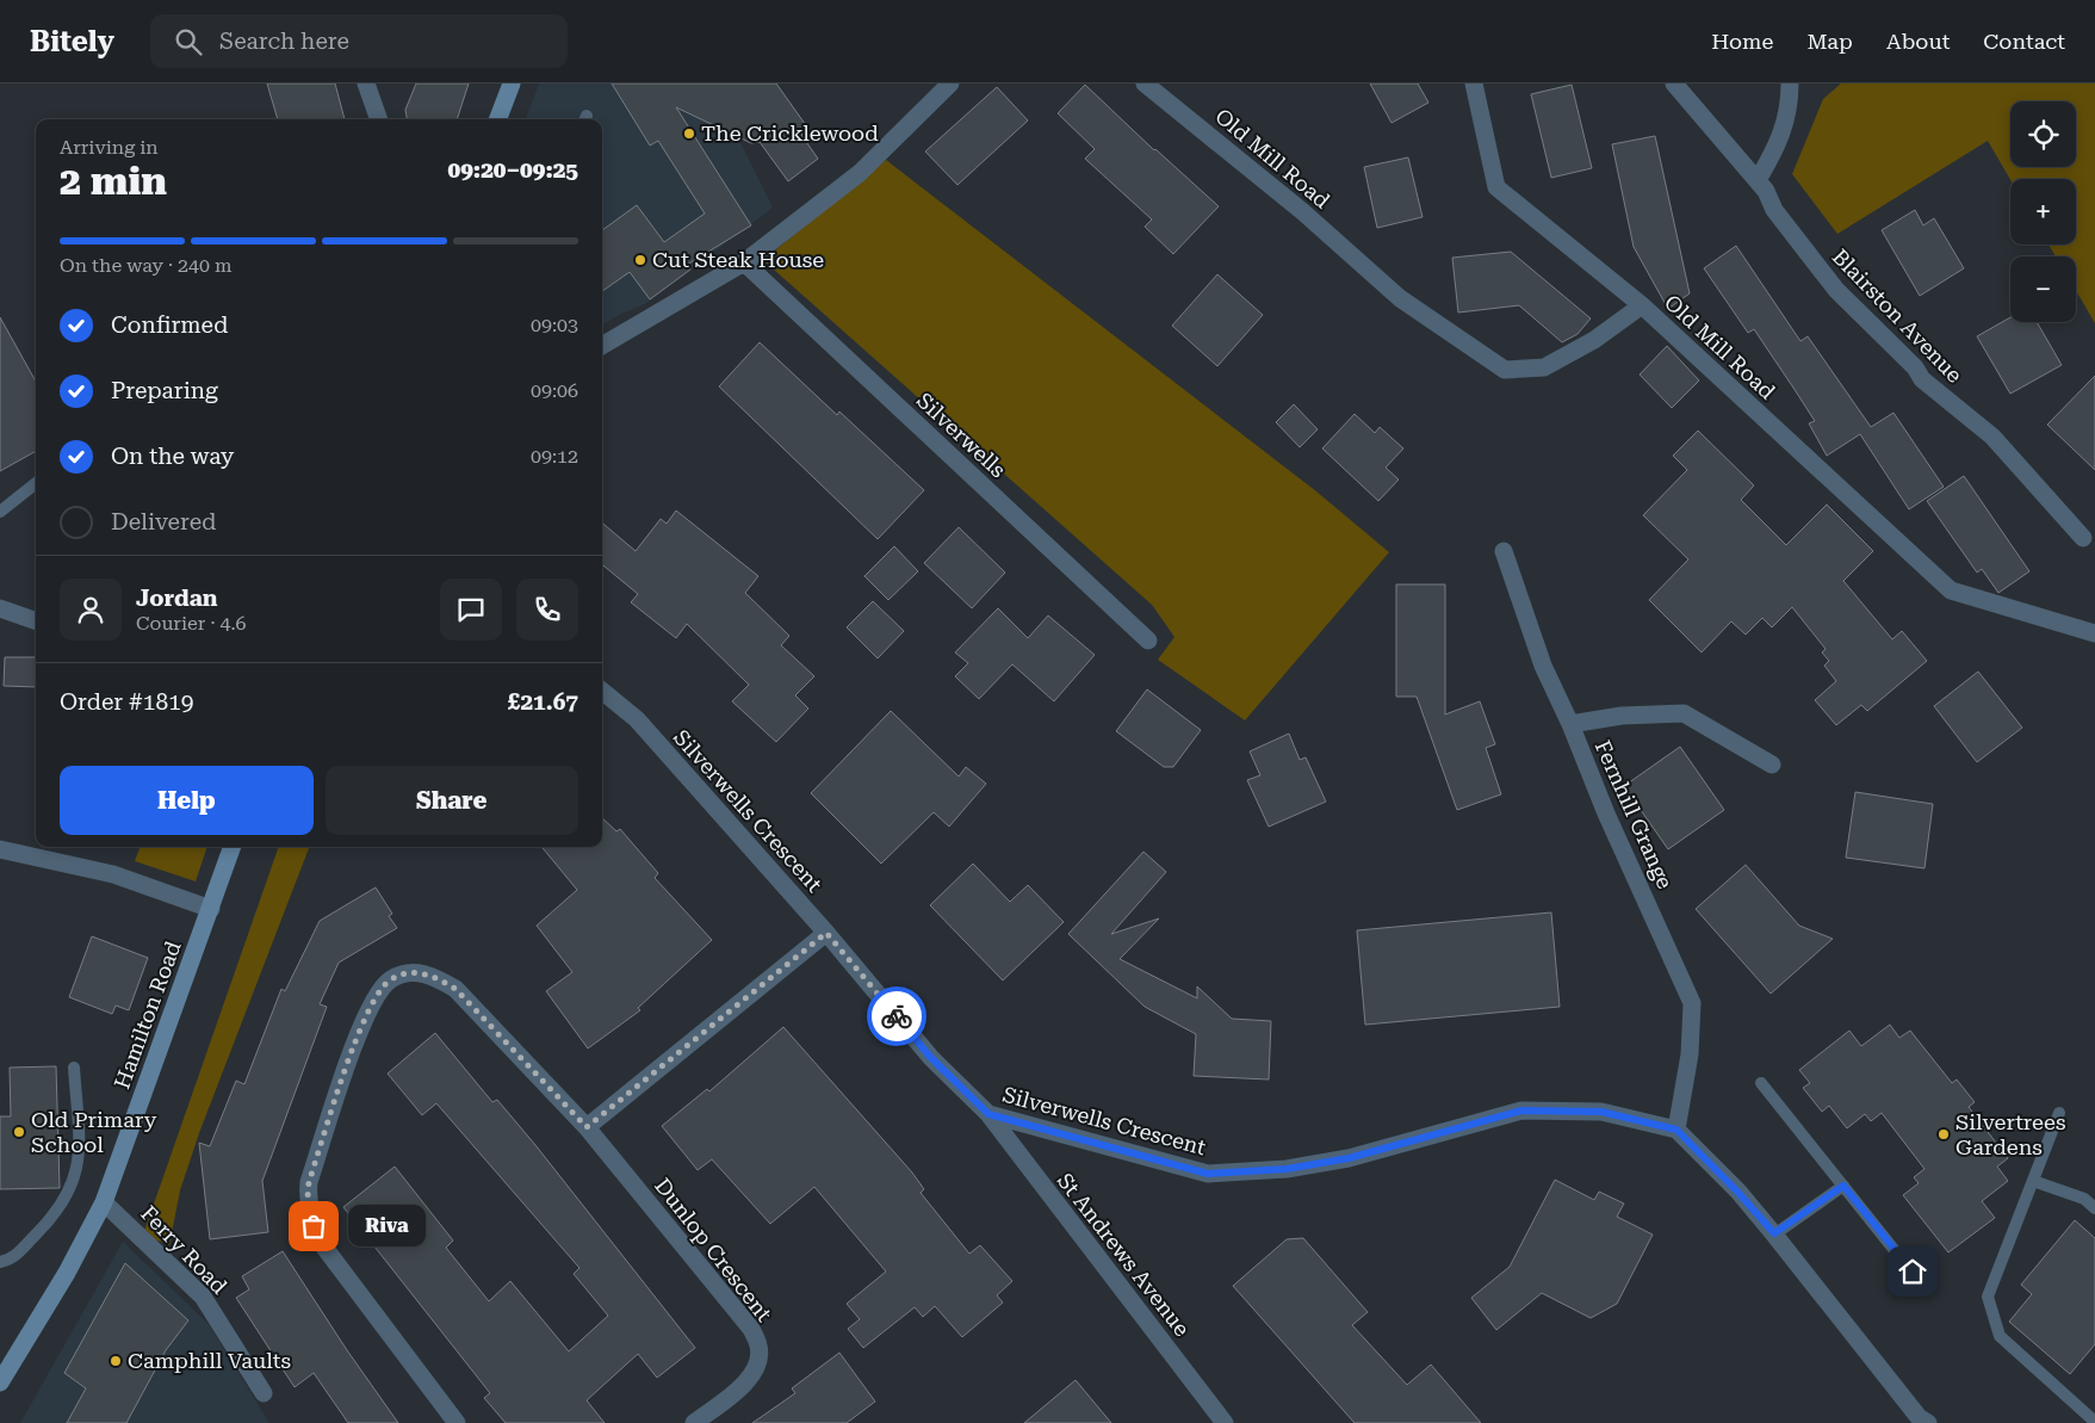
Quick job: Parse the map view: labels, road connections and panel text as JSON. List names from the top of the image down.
{
  "streets": {
    "main road": ["Hamilton Road"],
    "street": [
      "Old Mill Road",
      "Blairston Avenue",
      "Silverwells",
      "Silverwells Crescent",
      "Fernhill Grange",
      "Ferry Road",
      "Dunlop Crescent",
      "St Andrews Avenue"
    ]
  },
  "crossings": [
    ["Silverwells Crescent", "Fernhill Grange"],
    ["Silverwells Crescent", "St Andrews Avenue"],
    ["Hamilton Road", "Ferry Road"]
  ],
  "places": [
    "The Cricklewood",
    "Cut Steak House",
    "Old Primary School",
    "Silvertrees Gardens",
    "Riva",
    "Camphill Vaults"
  ],
  "page": {
    "header": "Bitely",
    "search": "Search here",
    "nav": [
      "Home",
      "Map",
      "About",
      "Contact"
    ],
    "map_buttons": ["+", "−"],
    "heading": ["2 min", "Arriving in", "09:20–09:25"],
    "panel": [
      "Jordan",
      "Courier · 4.6",
      "Order #1819",
      "£21.67"
    ],
    "bar": "On the way · 240 m",
    "list": [
      ["Confirmed", "09:03"],
      ["Preparing", "09:06"],
      ["On the way", "09:12"],
      "Delivered"
    ],
    "buttons": ["Help", "Share"],
    "bubble": "Riva"
  }
}
